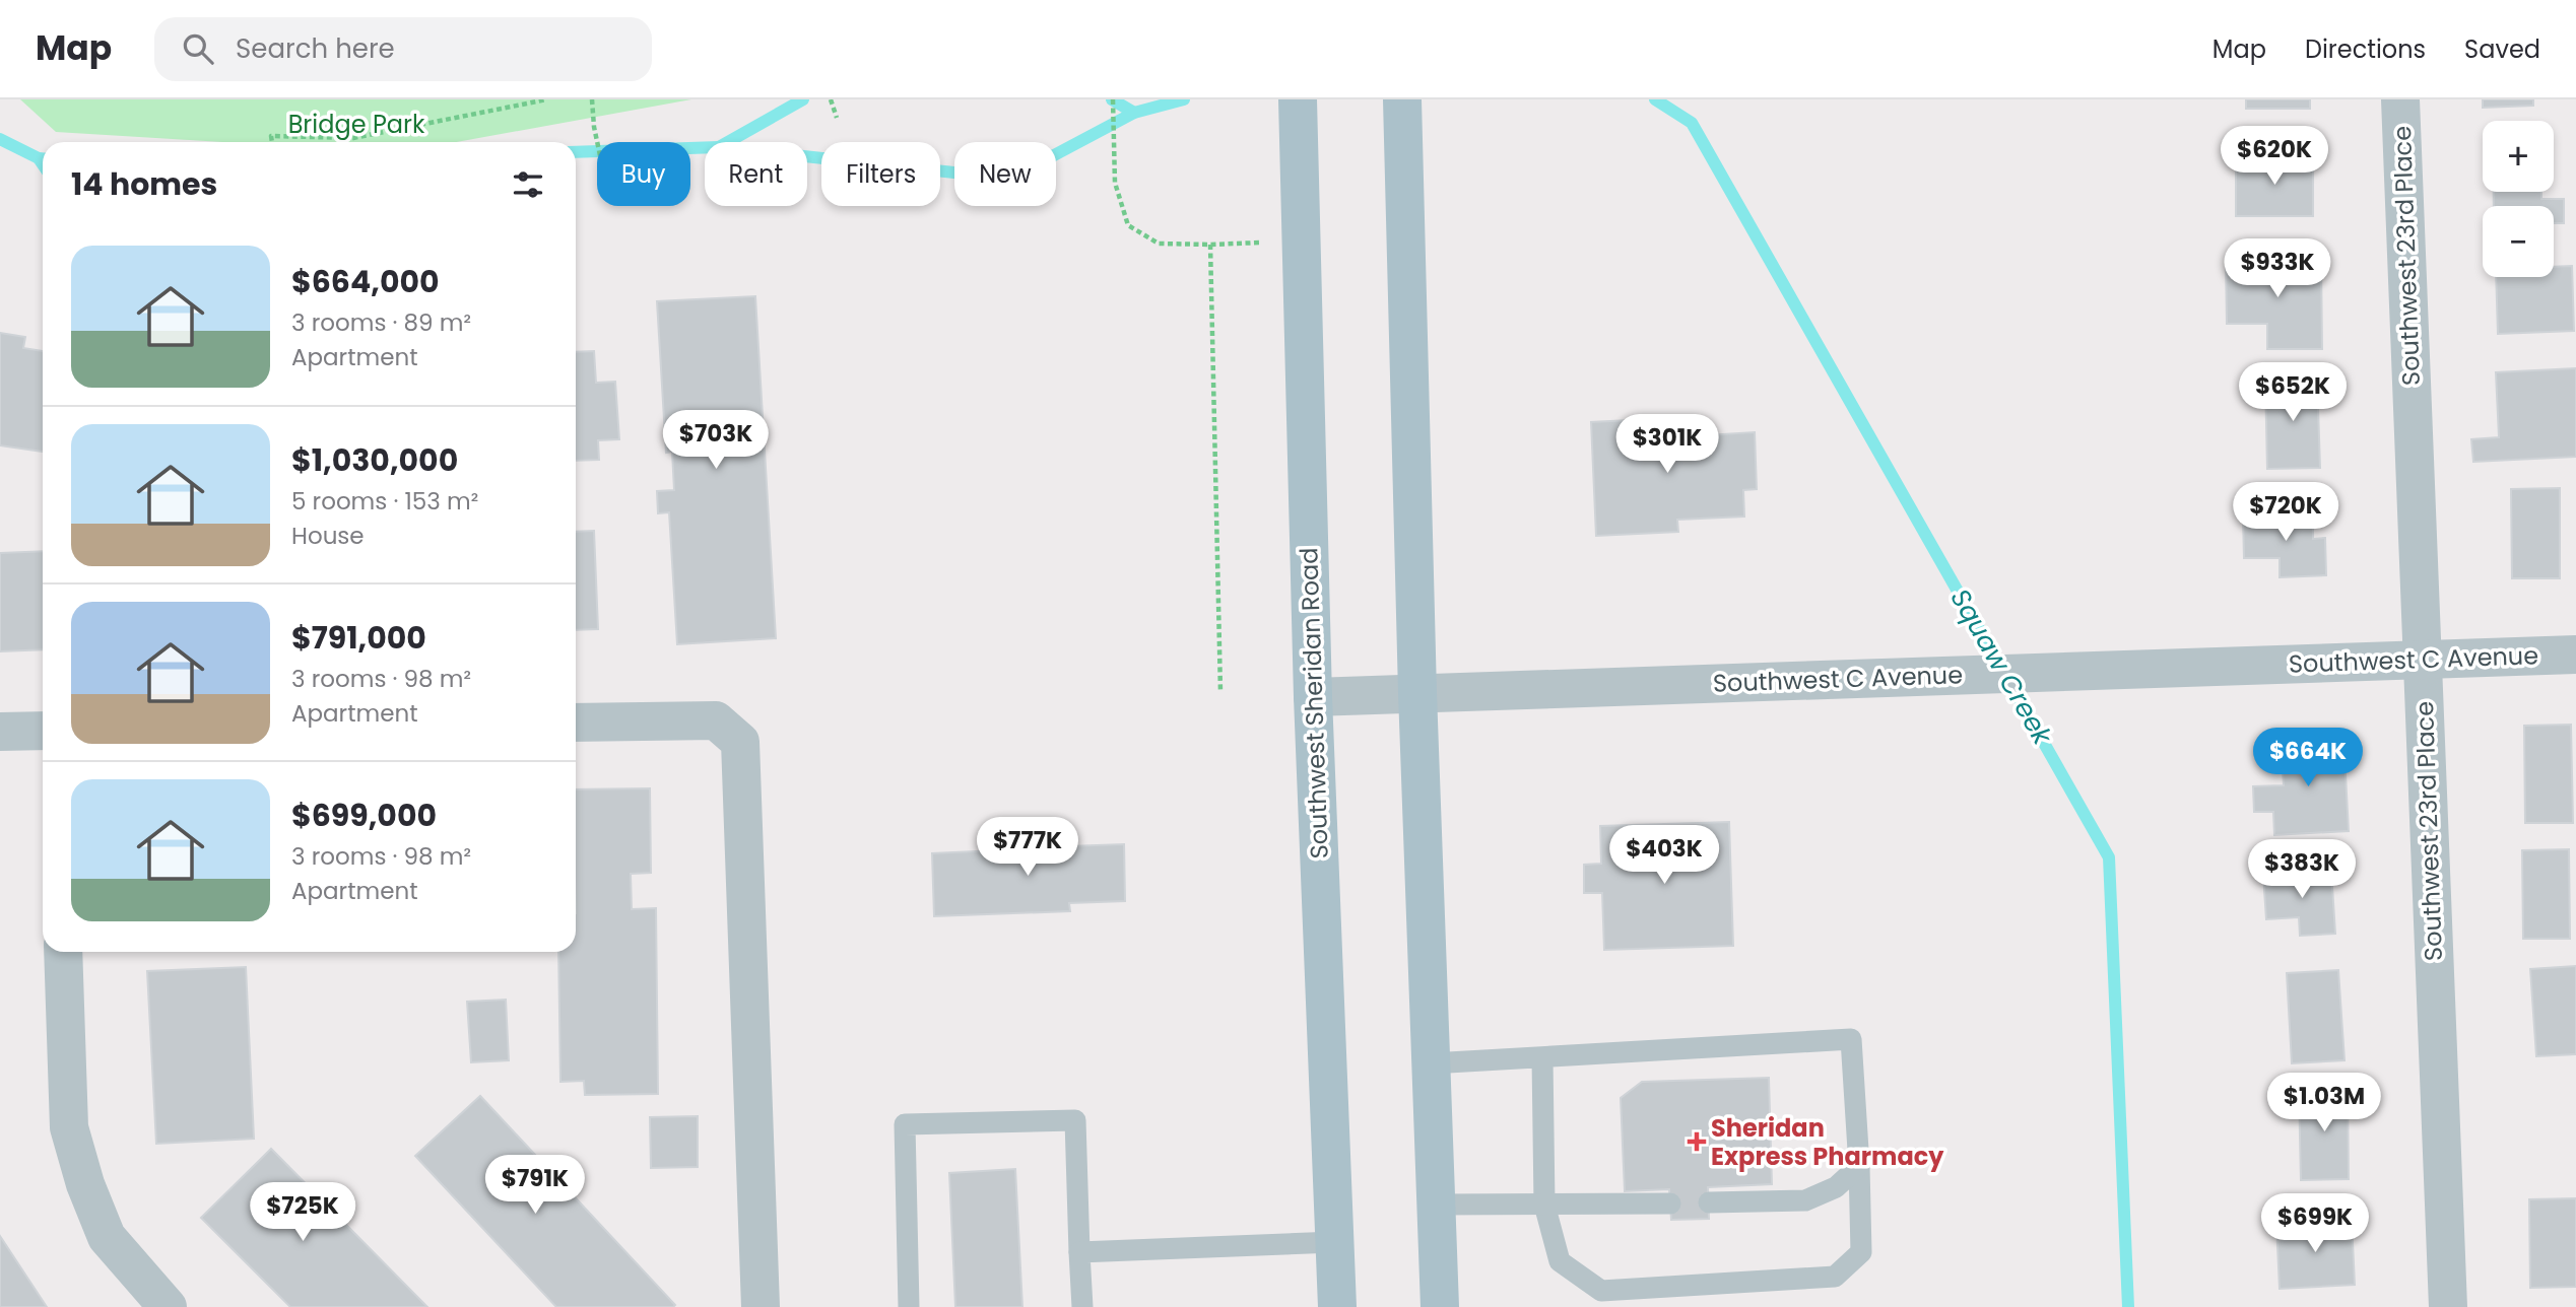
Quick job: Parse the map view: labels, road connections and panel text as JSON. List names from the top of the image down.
{
  "streets": {
    "main road": ["Southwest Sheridan Road"],
    "street": ["Southwest 23rd Place", "Southwest C Avenue"]
  },
  "crossings": [
    ["Southwest 23rd Place", "Southwest C Avenue"],
    ["Southwest C Avenue", "Southwest Sheridan Road"]
  ],
  "water": ["Squaw Creek"],
  "parks": ["Bridge Park"],
  "places": {
    "health": ["Sheridan Express Pharmacy"]
  },
  "page": {
    "header": "Map",
    "search": "Search here",
    "nav": ["Map", "Directions", "Saved"],
    "map_buttons": ["+", "−"],
    "price": [
      "$620K",
      "$933K",
      "$652K",
      "$703K",
      "$301K",
      "$720K",
      "$664K",
      "$777K",
      "$403K",
      "$383K",
      "$1.03M",
      "$791K",
      "$725K",
      "$699K"
    ],
    "chip": [
      "Buy",
      "Rent",
      "Filters",
      "New"
    ],
    "heading": "14 homes",
    "list": [
      {
        "name": "$664,000",
        "note": "3 rooms · 89 m² · Apartment"
      },
      {
        "name": "$1,030,000",
        "note": "5 rooms · 153 m² · House"
      },
      {
        "name": "$791,000",
        "note": "3 rooms · 98 m² · Apartment"
      },
      {
        "name": "$699,000",
        "note": "3 rooms · 98 m² · Apartment"
      }
    ]
  }
}
